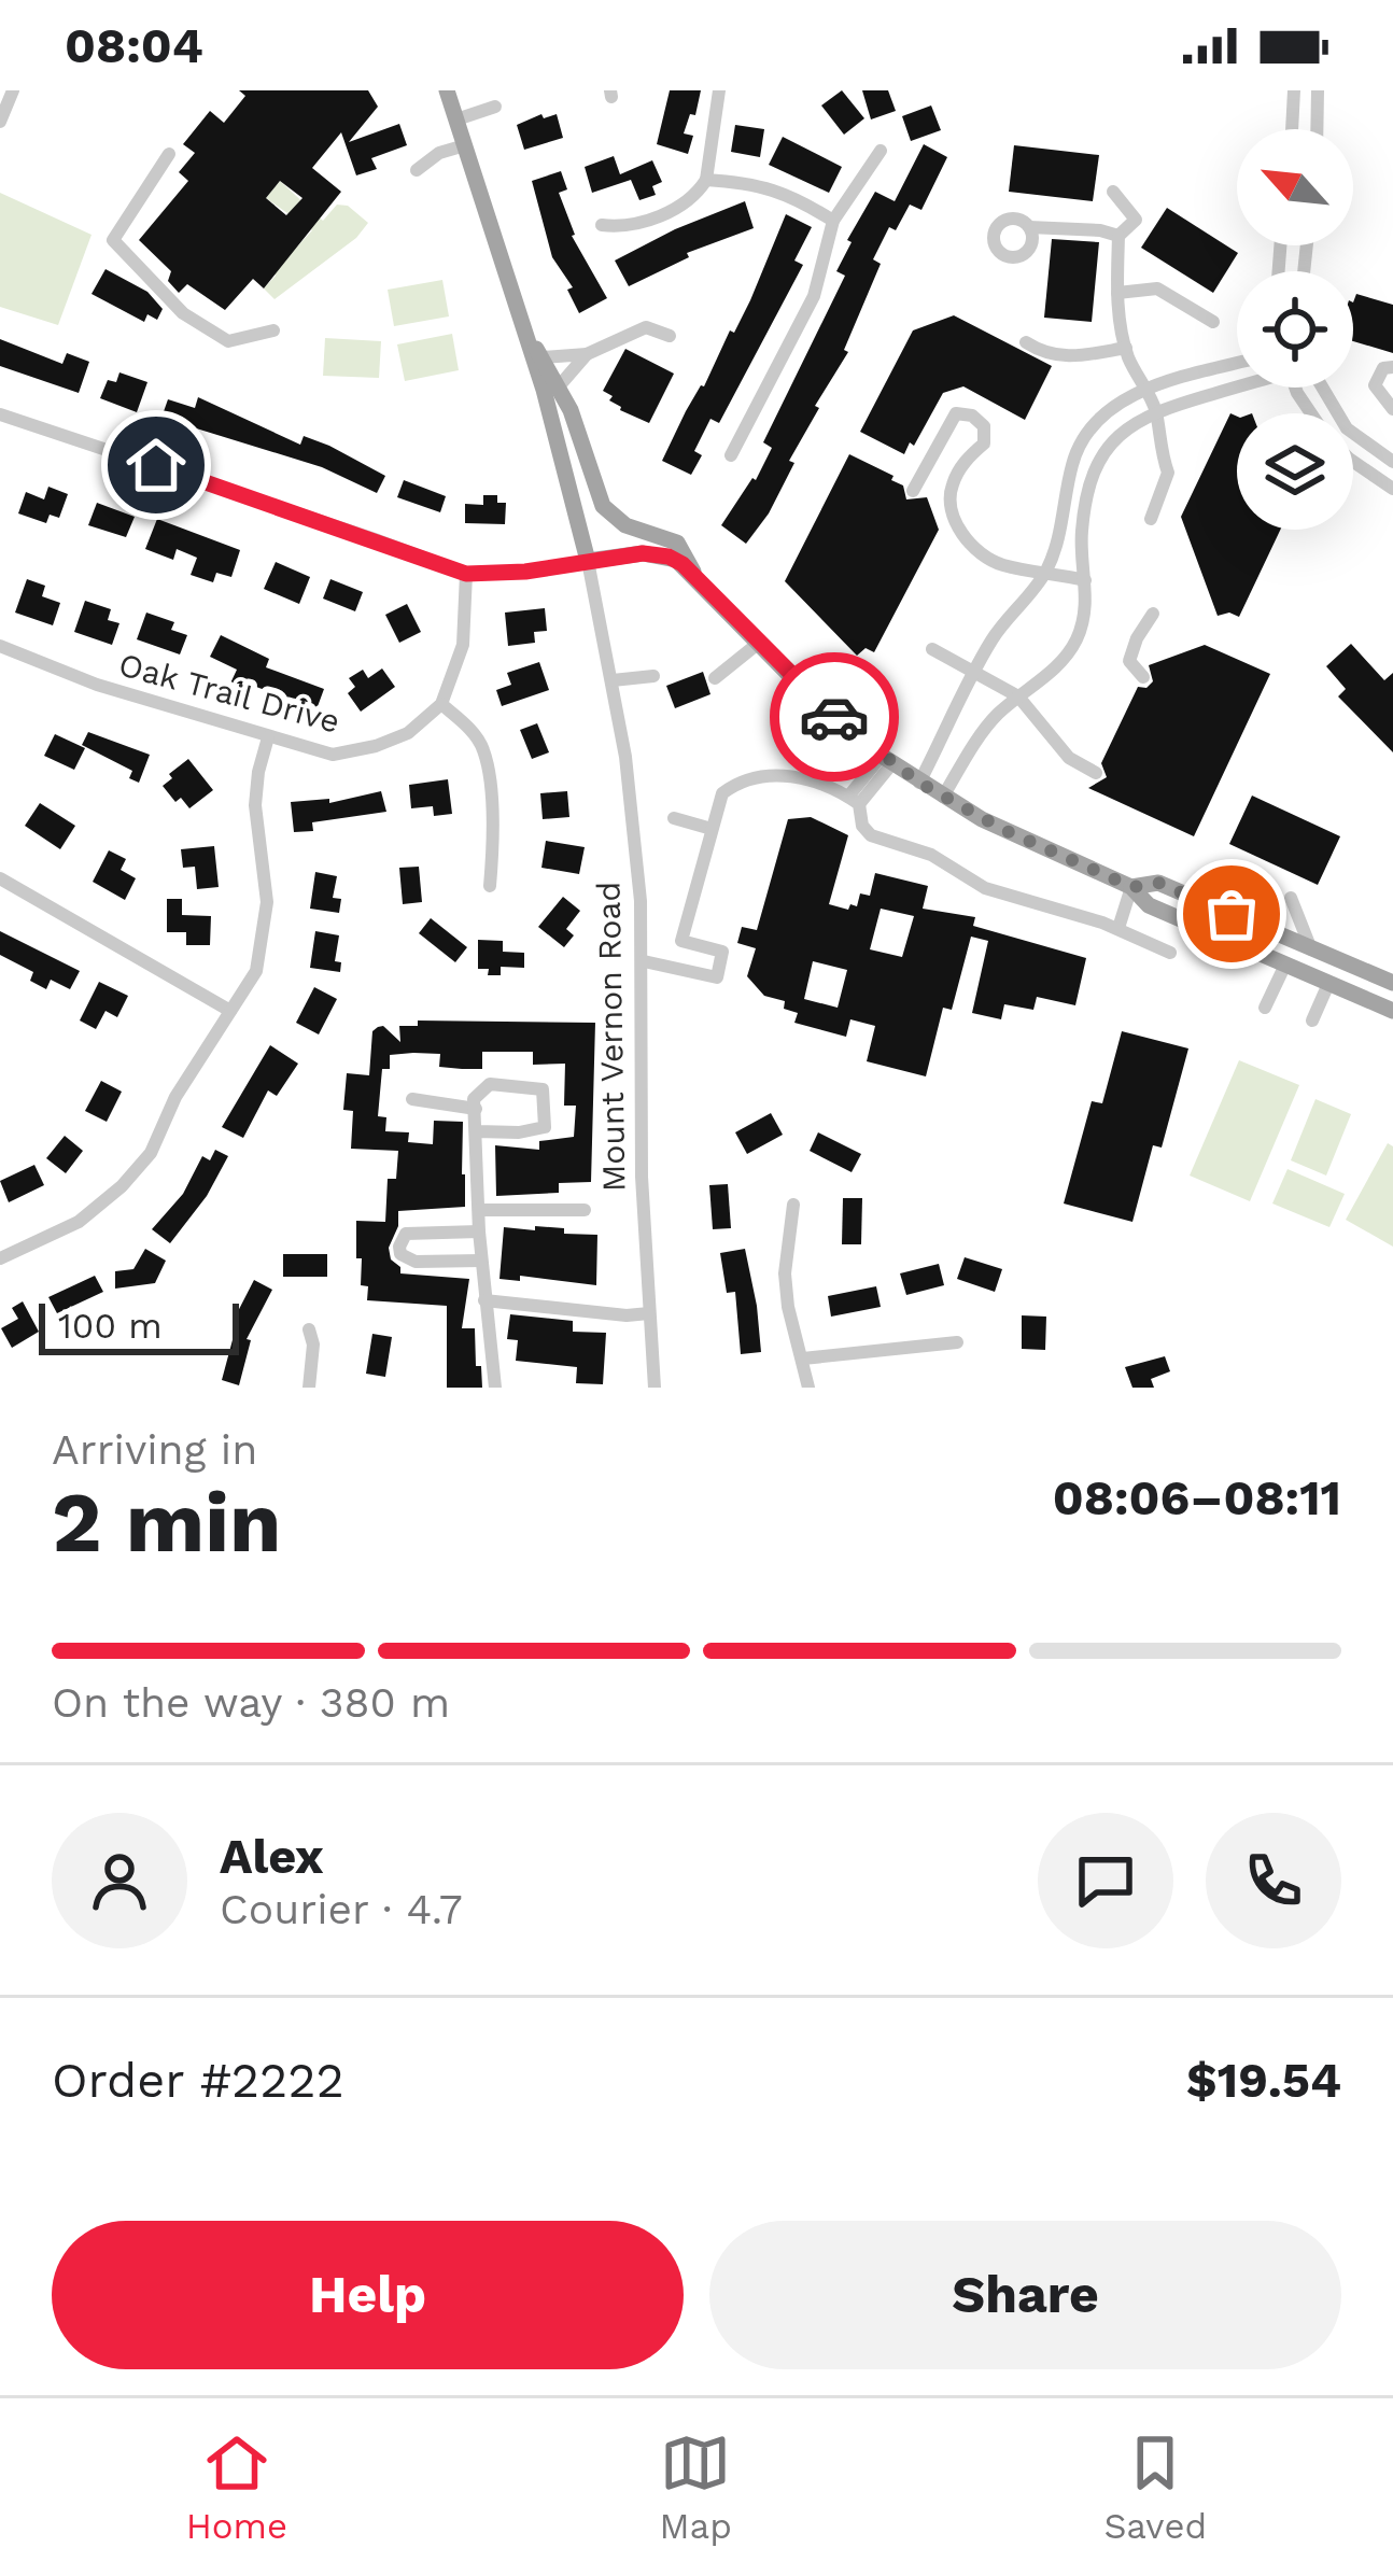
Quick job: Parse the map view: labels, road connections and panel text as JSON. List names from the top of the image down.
{
  "streets": {
    "main road": ["Mount Vernon Road"],
    "street": ["Oak Trail Drive"]
  },
  "scale_bar": "100 m",
  "north": "top left",
  "page": {
    "status": "08:04",
    "scale": "100 m",
    "heading": ["2 min", "Arriving in", "08:06–08:11"],
    "panel": [
      "Alex",
      "Courier · 4.7",
      "Order #2222",
      "$19.54"
    ],
    "bar": "On the way · 380 m",
    "buttons": ["Help", "Share"],
    "tabs": ["Home", "Map", "Saved"]
  }
}
